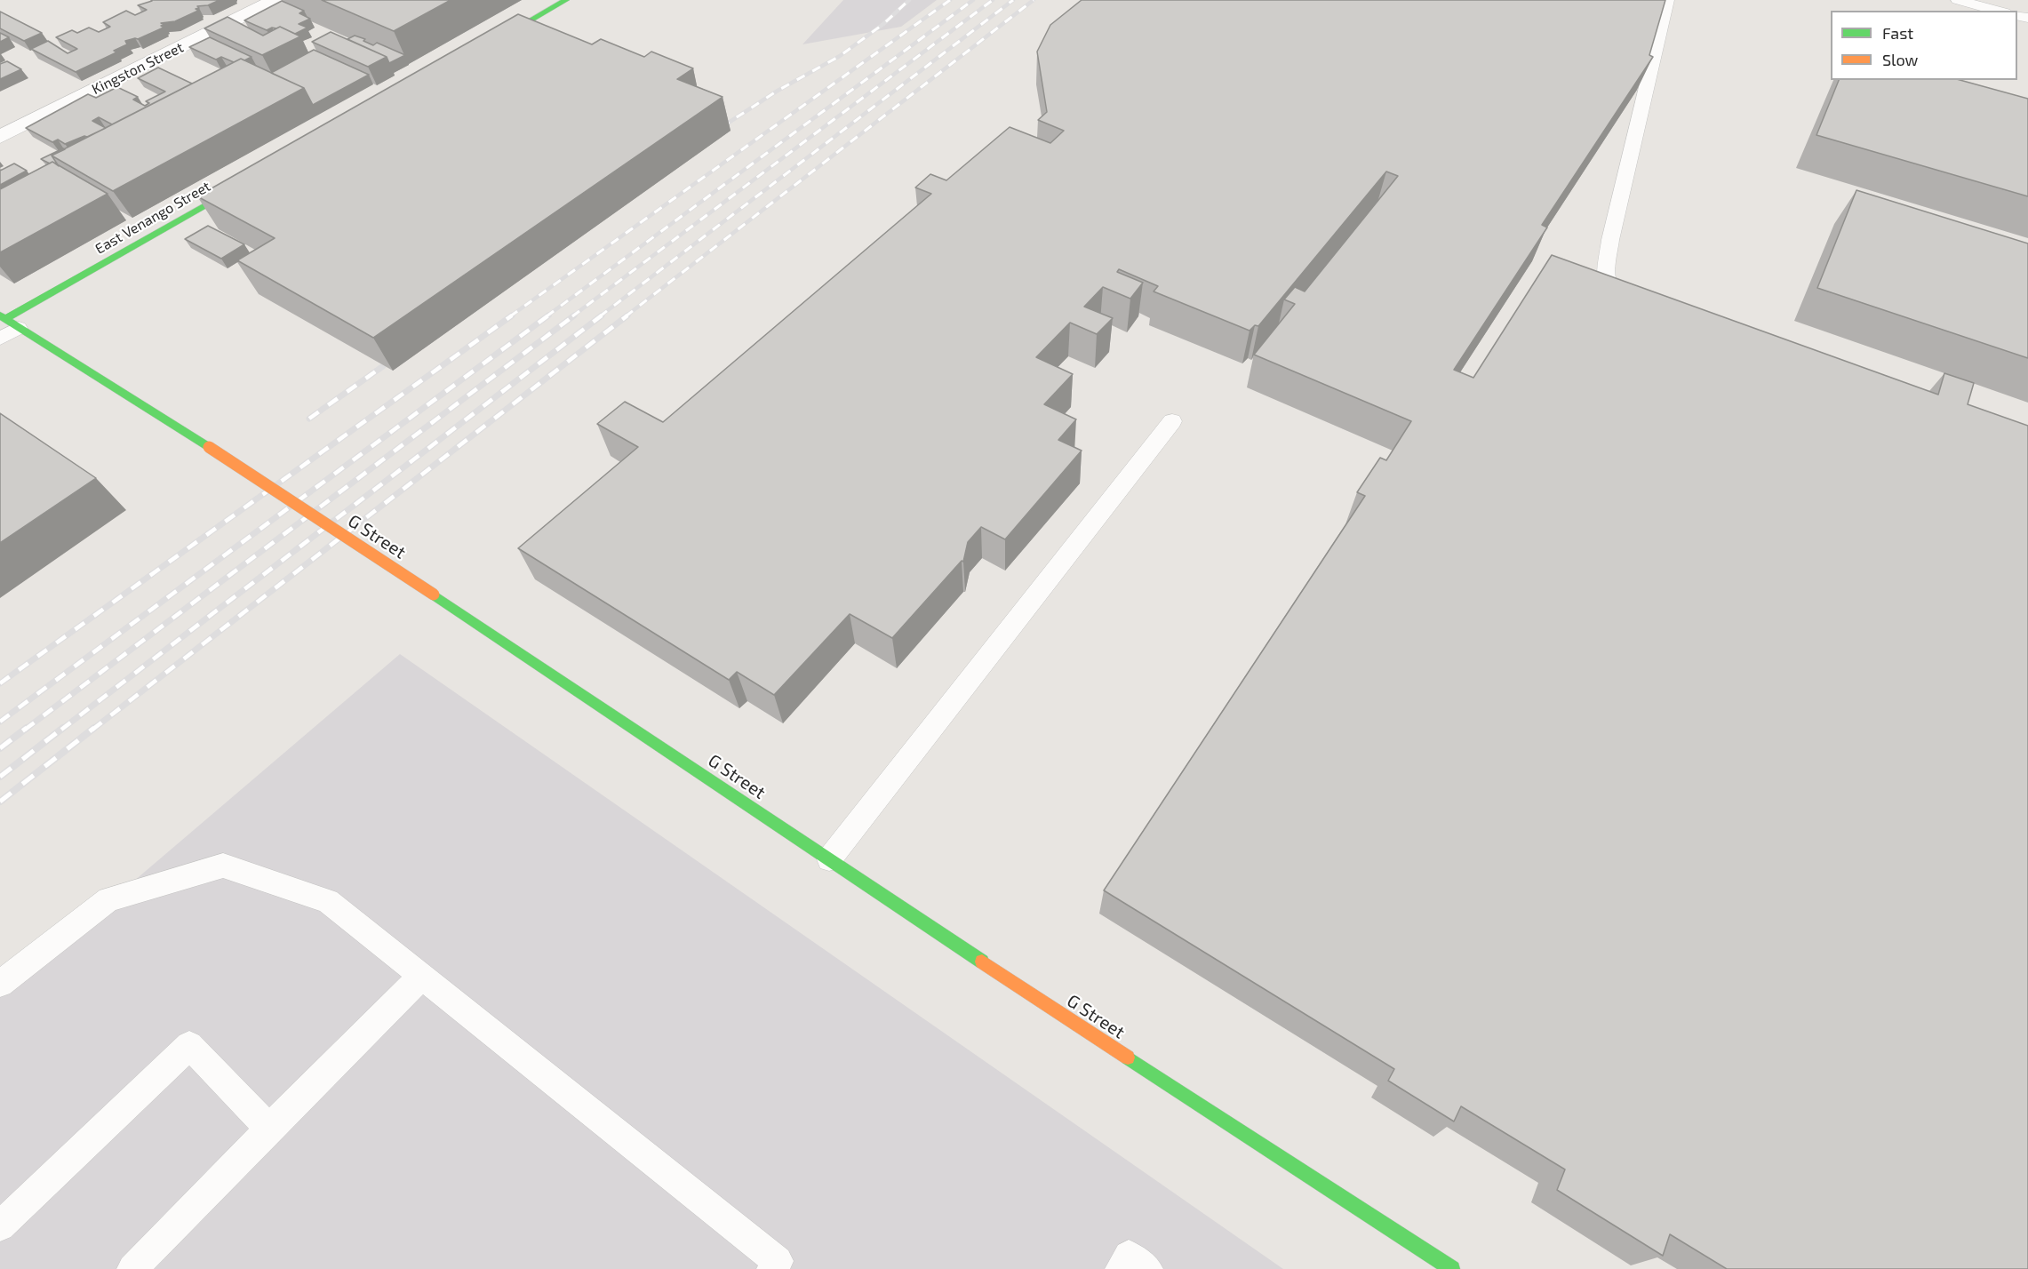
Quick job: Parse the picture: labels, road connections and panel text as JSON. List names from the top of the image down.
{
  "streets": {
    "street": ["Kingston Street", "East Venango Street", "G Street"]
  },
  "crossings": [
    ["East Venango Street", "G Street"]
  ],
  "legend": ["Fast", "Slow"]
}
